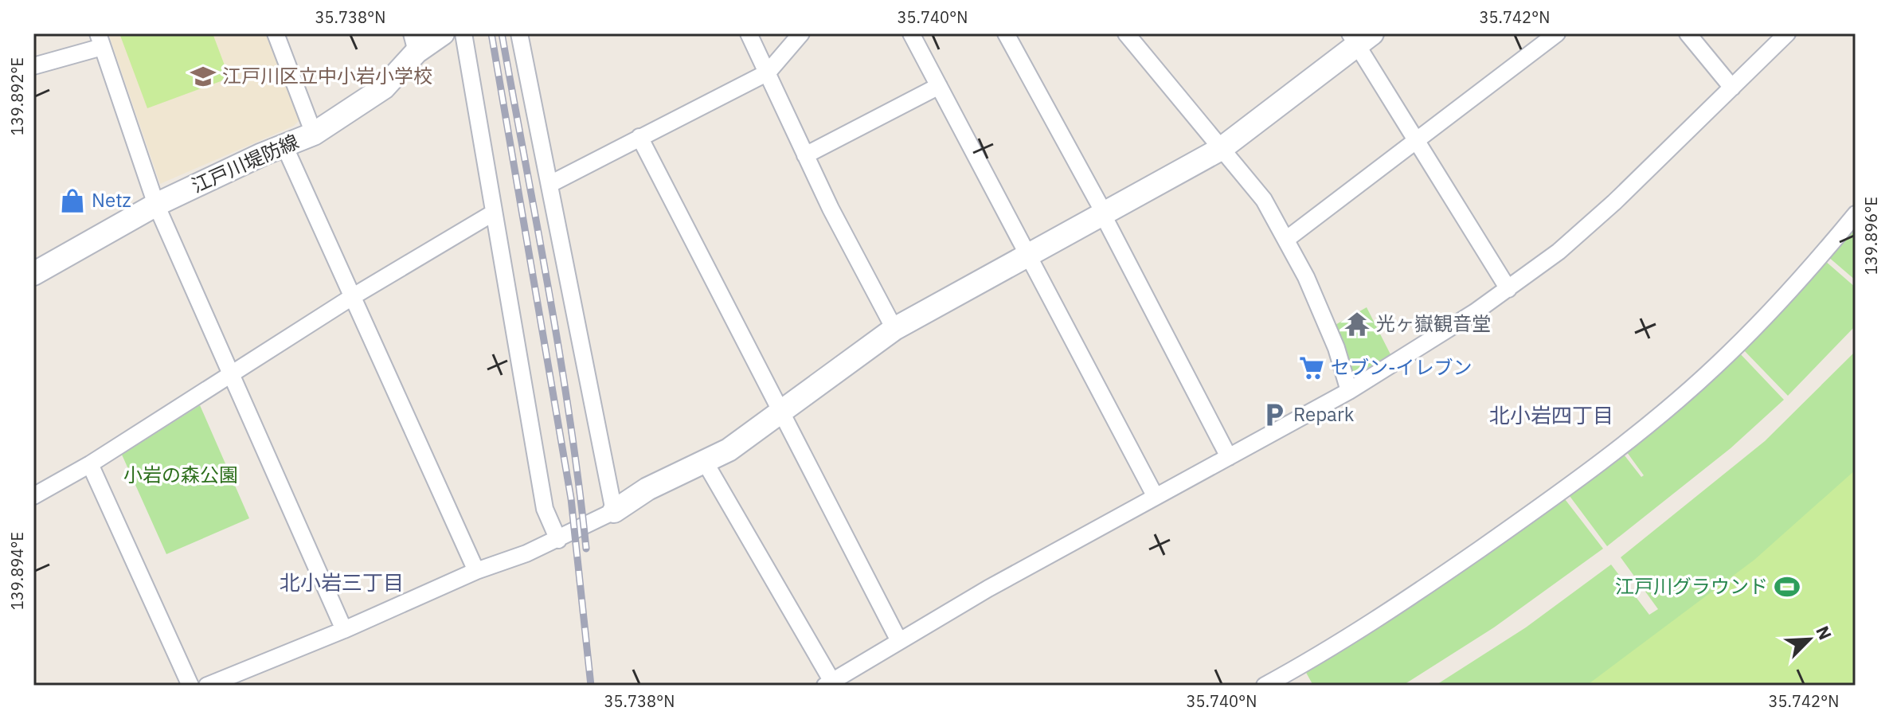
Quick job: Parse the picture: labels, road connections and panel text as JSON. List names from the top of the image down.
{
  "streets": {
    "street": ["江戸川堤防線"]
  },
  "districts": ["北小岩四丁目", "北小岩三丁目"],
  "parks": ["小岩の森公園"],
  "places": {
    "school or university": ["江戸川区立中小岩小学校"],
    "shop": ["Netz"],
    "temple": ["光ヶ嶽観音堂"],
    "supermarket": ["セブン-イレブン"],
    "parking": ["Repark"],
    "sports": ["江戸川グラウンド"]
  },
  "north": "top right",
  "coordinates": [
    "35.738°N",
    "35.740°N",
    "35.742°N",
    "139.892°E",
    "139.896°E",
    "139.894°E"
  ]
}
